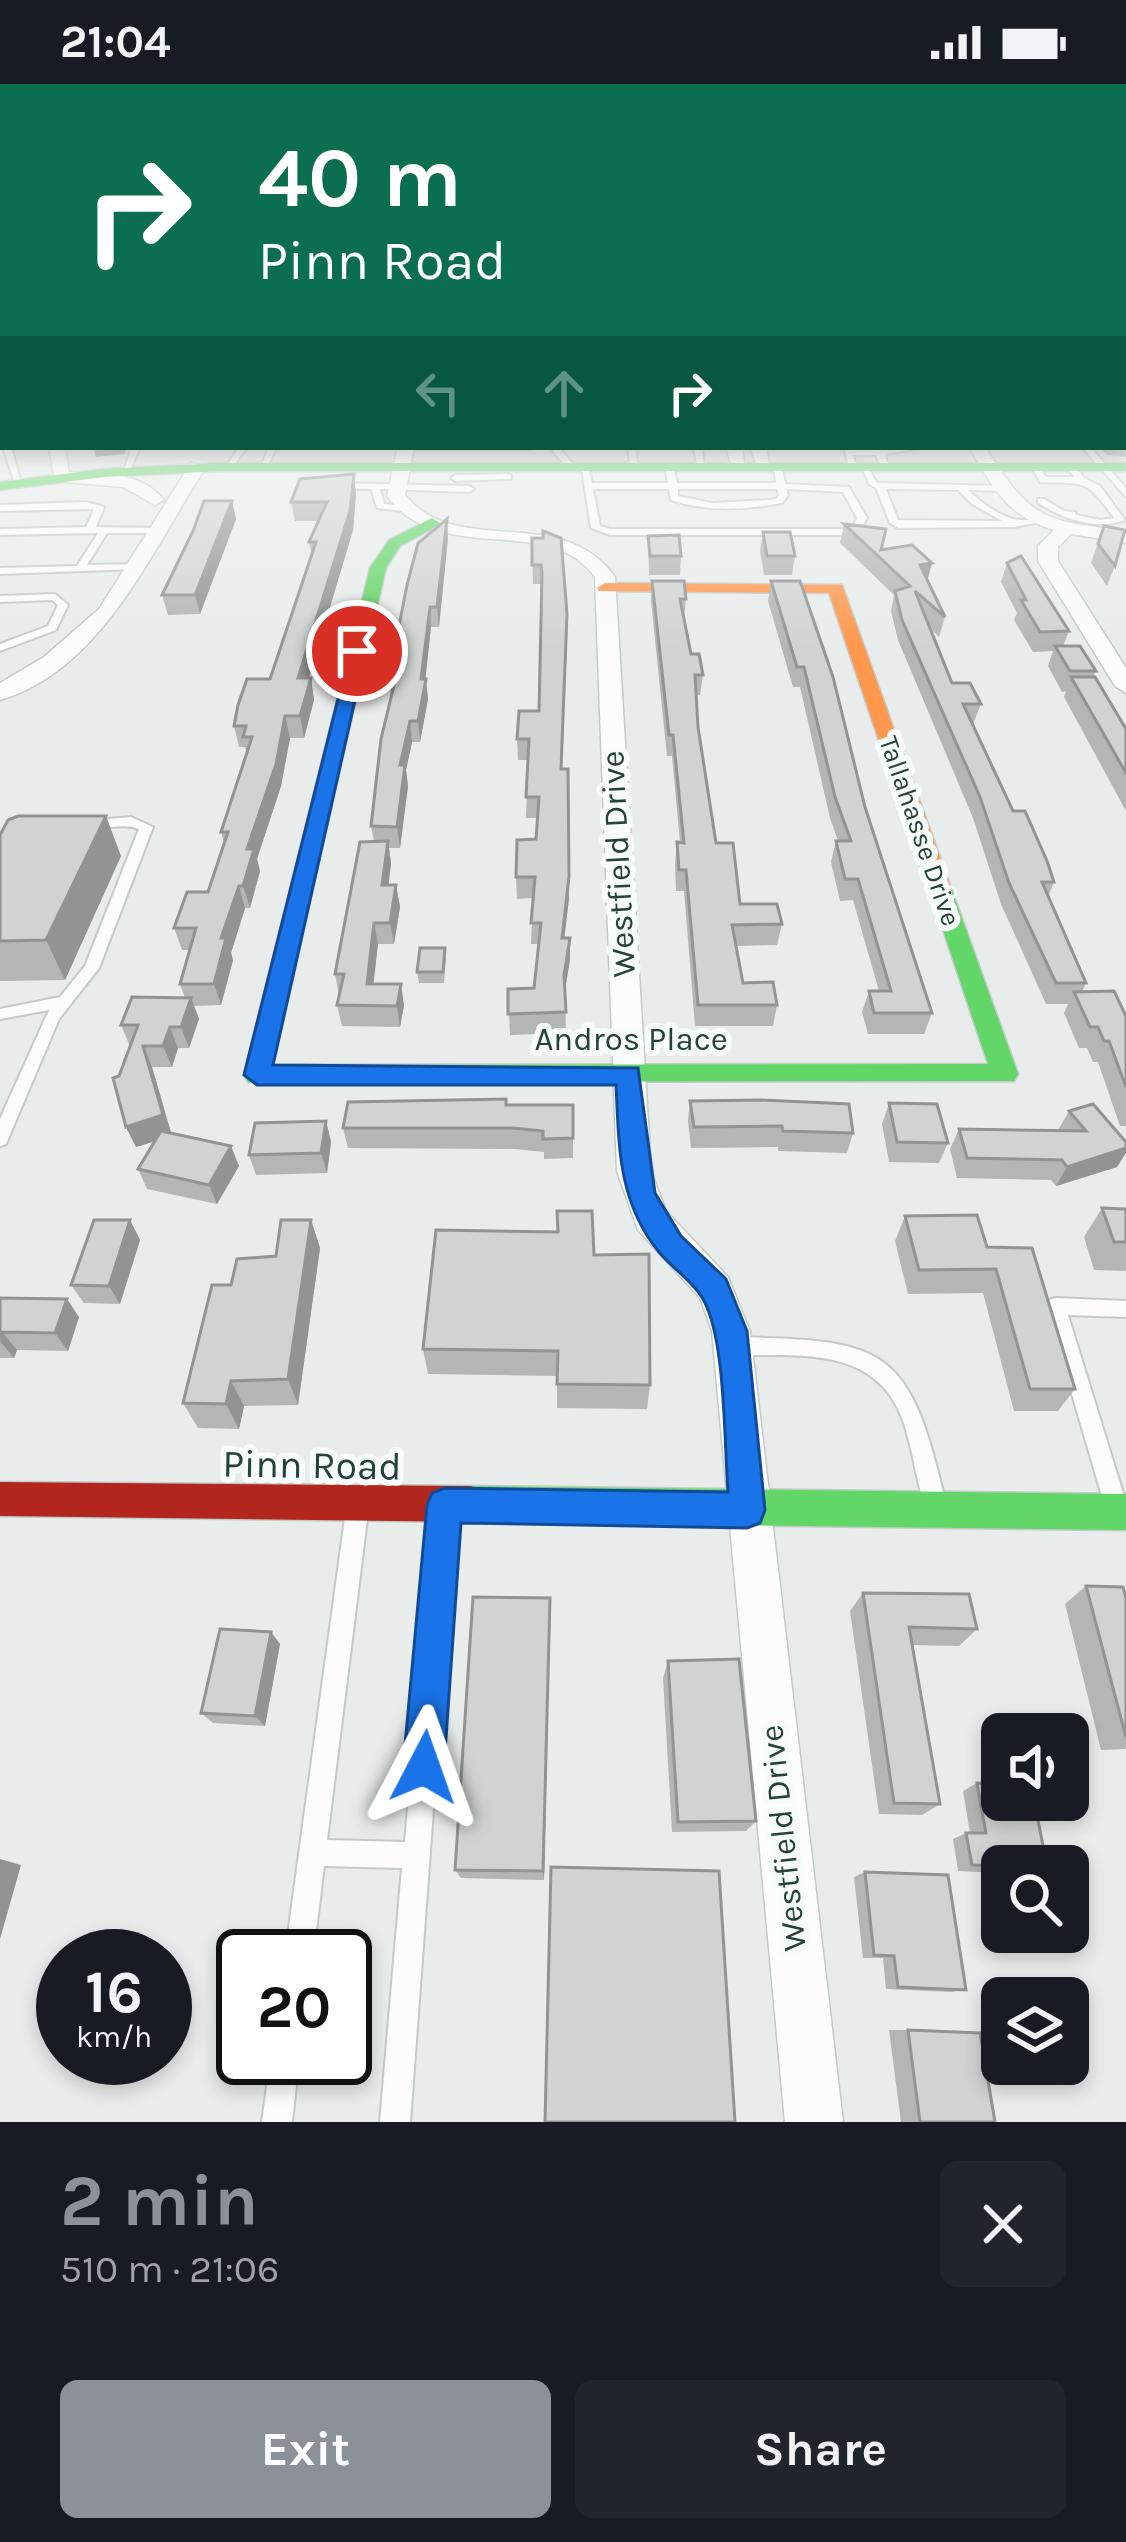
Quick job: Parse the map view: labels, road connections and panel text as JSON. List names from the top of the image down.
{
  "streets": {
    "street": [
      "Tallahasse Drive",
      "Westfield Drive",
      "Andros Place",
      "Pinn Road"
    ]
  },
  "crossings": [
    ["Tallahasse Drive", "Westfield Drive"],
    ["Tallahasse Drive", "Andros Place"],
    ["Westfield Drive", "Andros Place"],
    ["Westfield Drive", "Pinn Road"]
  ],
  "page": {
    "status": "21:04",
    "turn": ["40 m", "Pinn Road"],
    "speed": "16 km/h",
    "limit": "20",
    "heading": ["2 min", "510 m · 21:06"],
    "buttons": ["Exit", "Share"]
  }
}
